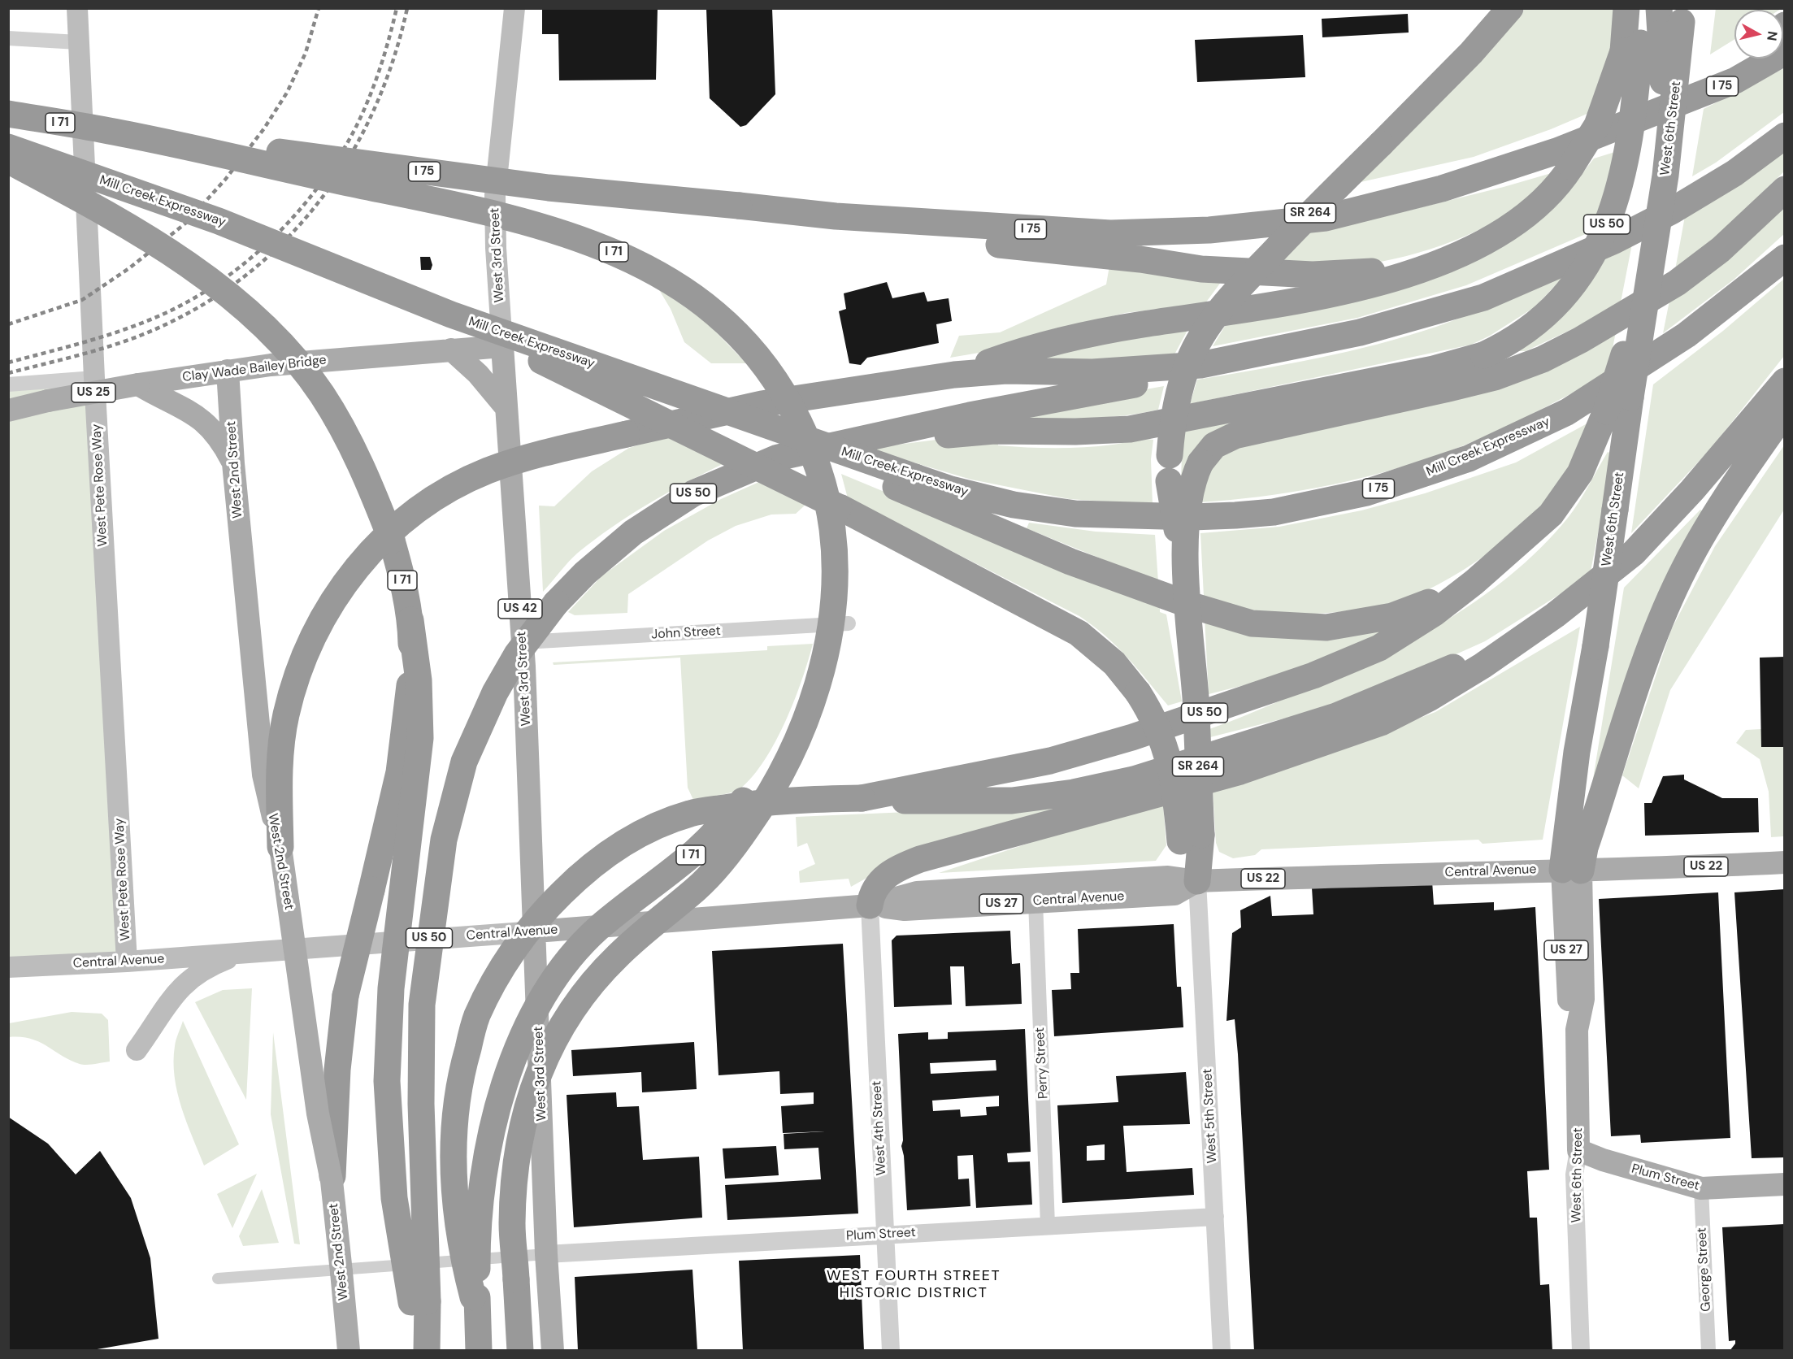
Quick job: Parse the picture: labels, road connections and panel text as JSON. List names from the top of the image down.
{
  "streets": {
    "highway": [
      "I 75",
      "I 71",
      "West 6th Street",
      "Mill Creek Expressway",
      "SR 264",
      "US 50"
    ],
    "main road": [
      "West 3rd Street",
      "Clay Wade Bailey Bridge",
      "US 25",
      "West 2nd Street",
      "West Pete Rose Way",
      "US 42",
      "US 22",
      "Central Avenue",
      "US 27",
      "Plum Street"
    ],
    "street": [
      "John Street",
      "Perry Street",
      "West 5th Street",
      "West 4th Street",
      "George Street"
    ]
  },
  "crossings": [
    ["I 75", "I 71"],
    ["I 71", "US 50"],
    ["West 6th Street", "US 50"],
    ["West 6th Street", "Central Avenue"],
    ["West 6th Street", "Plum Street"],
    ["West 3rd Street", "Clay Wade Bailey Bridge"],
    ["West 3rd Street", "John Street"],
    ["West 3rd Street", "Central Avenue"],
    ["West 3rd Street", "Plum Street"],
    ["Clay Wade Bailey Bridge", "West 2nd Street"],
    ["West Pete Rose Way", "Central Avenue"],
    ["Central Avenue", "Perry Street"],
    ["Central Avenue", "West 5th Street"],
    ["Central Avenue", "West 4th Street"],
    ["Perry Street", "Plum Street"],
    ["West 5th Street", "Plum Street"],
    ["West 4th Street", "Plum Street"],
    ["Plum Street", "George Street"]
  ],
  "districts": ["WEST FOURTH STREET HISTORIC DISTRICT"],
  "north": "right"
}
